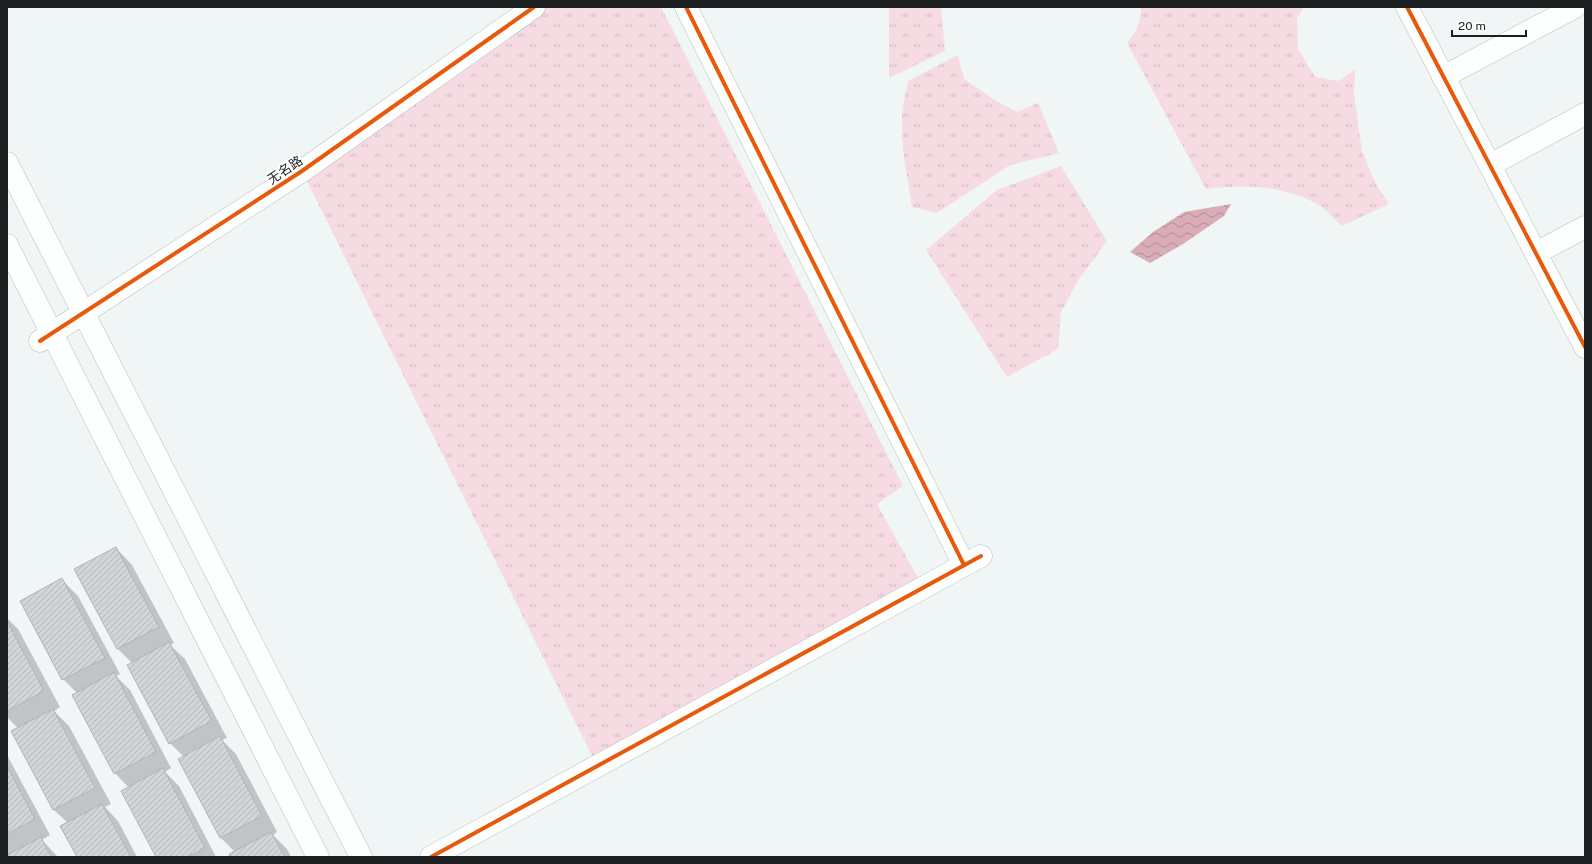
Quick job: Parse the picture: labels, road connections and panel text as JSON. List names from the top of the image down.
{
  "streets": {
    "street": ["无名路"]
  },
  "scale_bar": "20 m"
}
